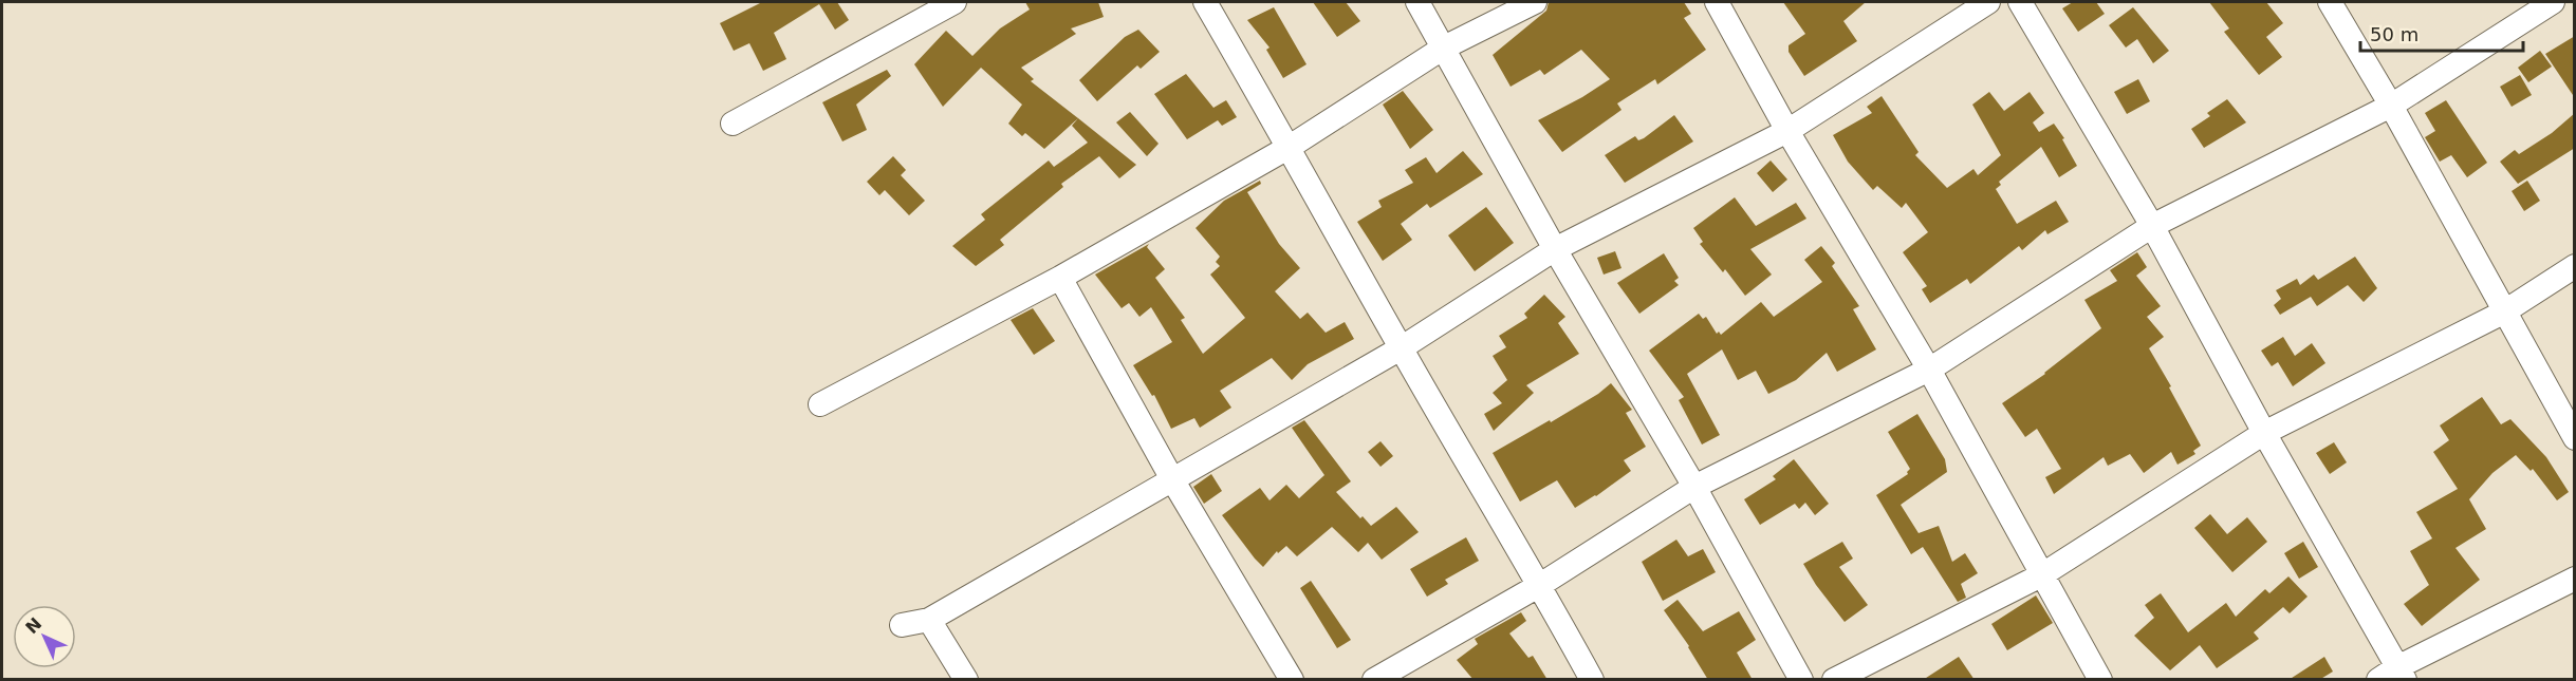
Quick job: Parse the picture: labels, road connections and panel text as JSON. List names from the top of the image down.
{
  "scale_bar": "50 m",
  "north": "top left"
}
